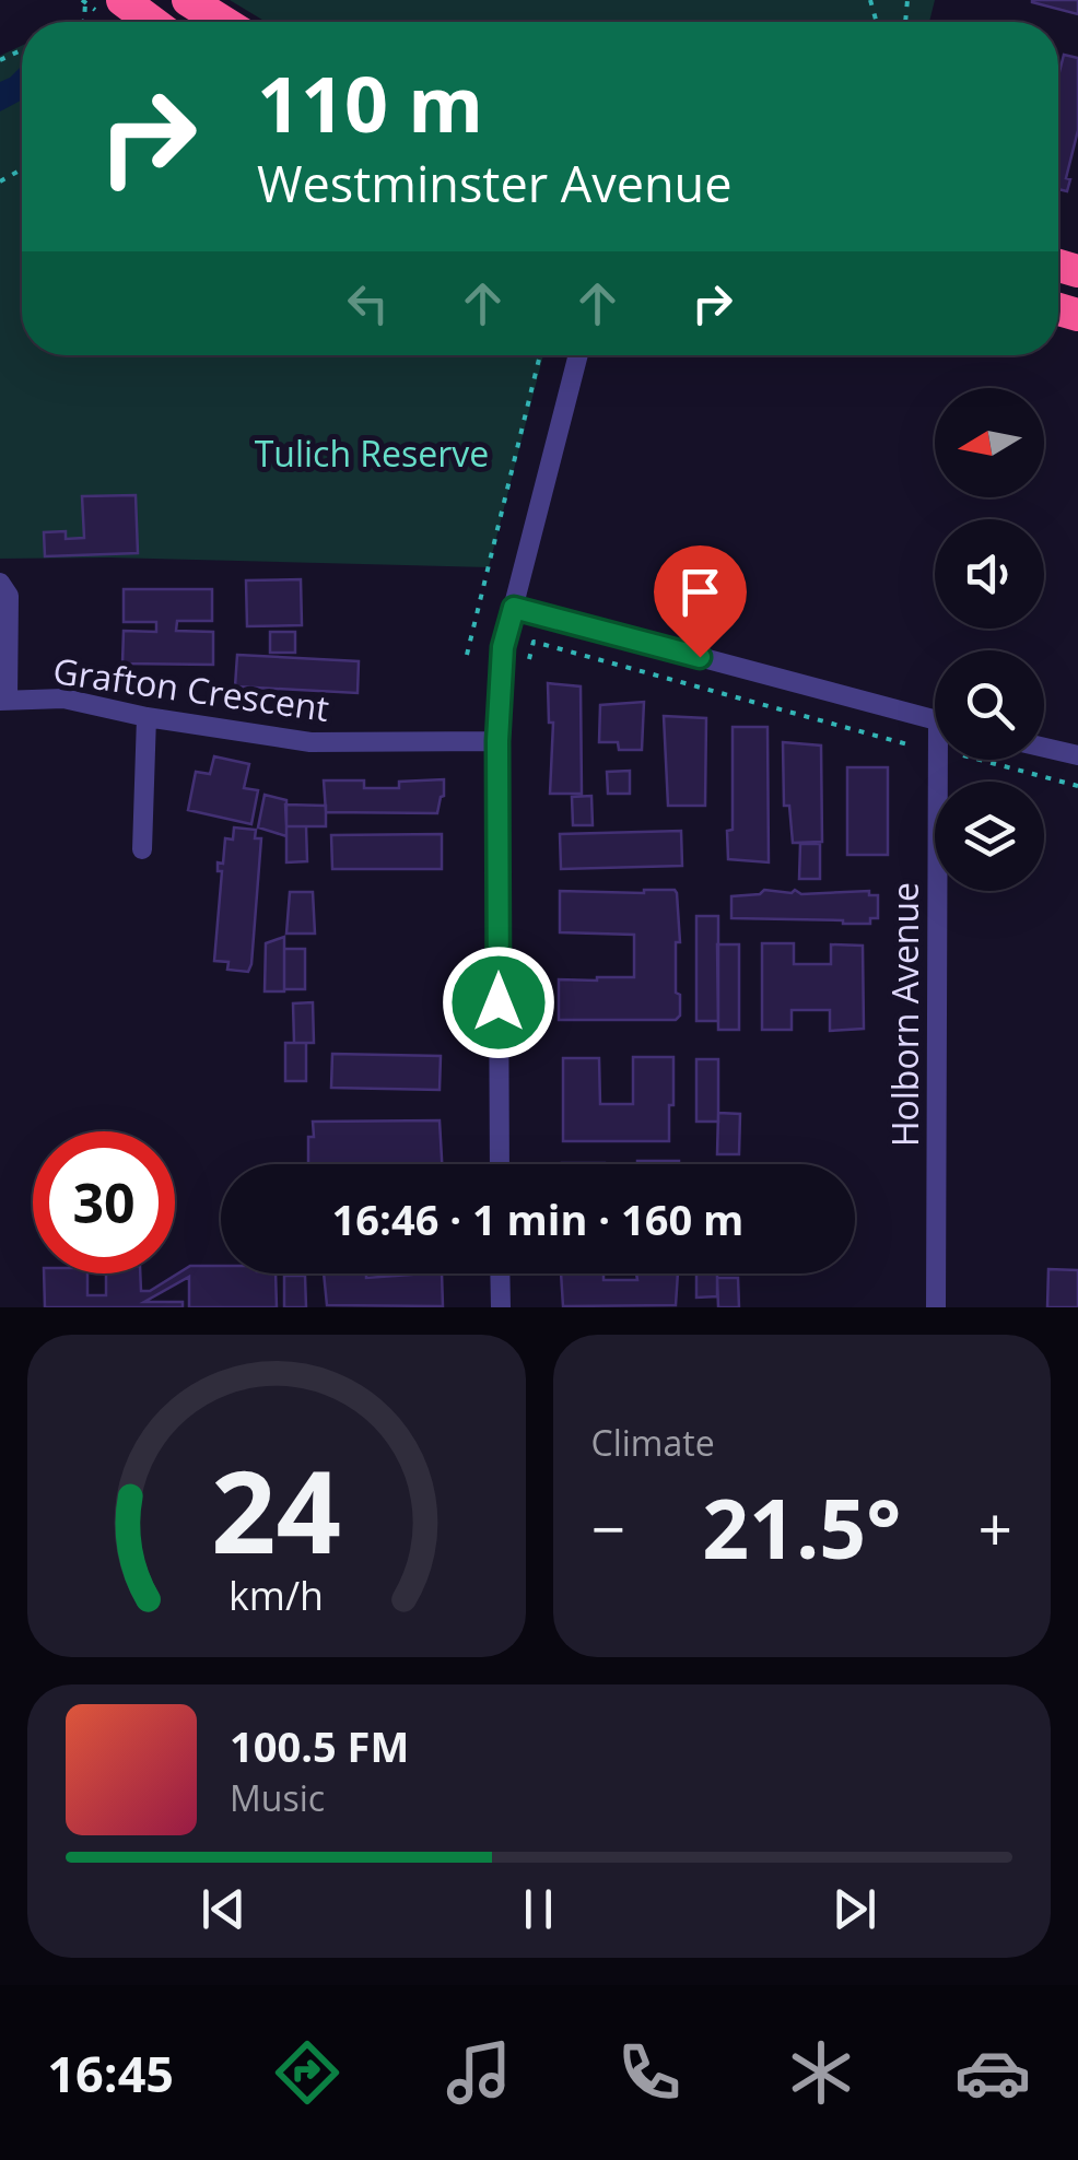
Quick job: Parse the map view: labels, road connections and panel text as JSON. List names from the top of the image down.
{
  "streets": {
    "street": ["Grafton Crescent", "Holborn Avenue"]
  },
  "parks": ["Tulich Reserve"],
  "north": "left",
  "page": {
    "turn": ["110 m", "Westminster Avenue"],
    "limit": "30",
    "trip": "16:46 · 1 min · 160 m",
    "tile": "Climate",
    "heat": ["−", "21.5°", "+"],
    "song": ["100.5 FM", "Music"],
    "tabs": "16:45",
    "gauge": ["24", "km/h"]
  }
}
